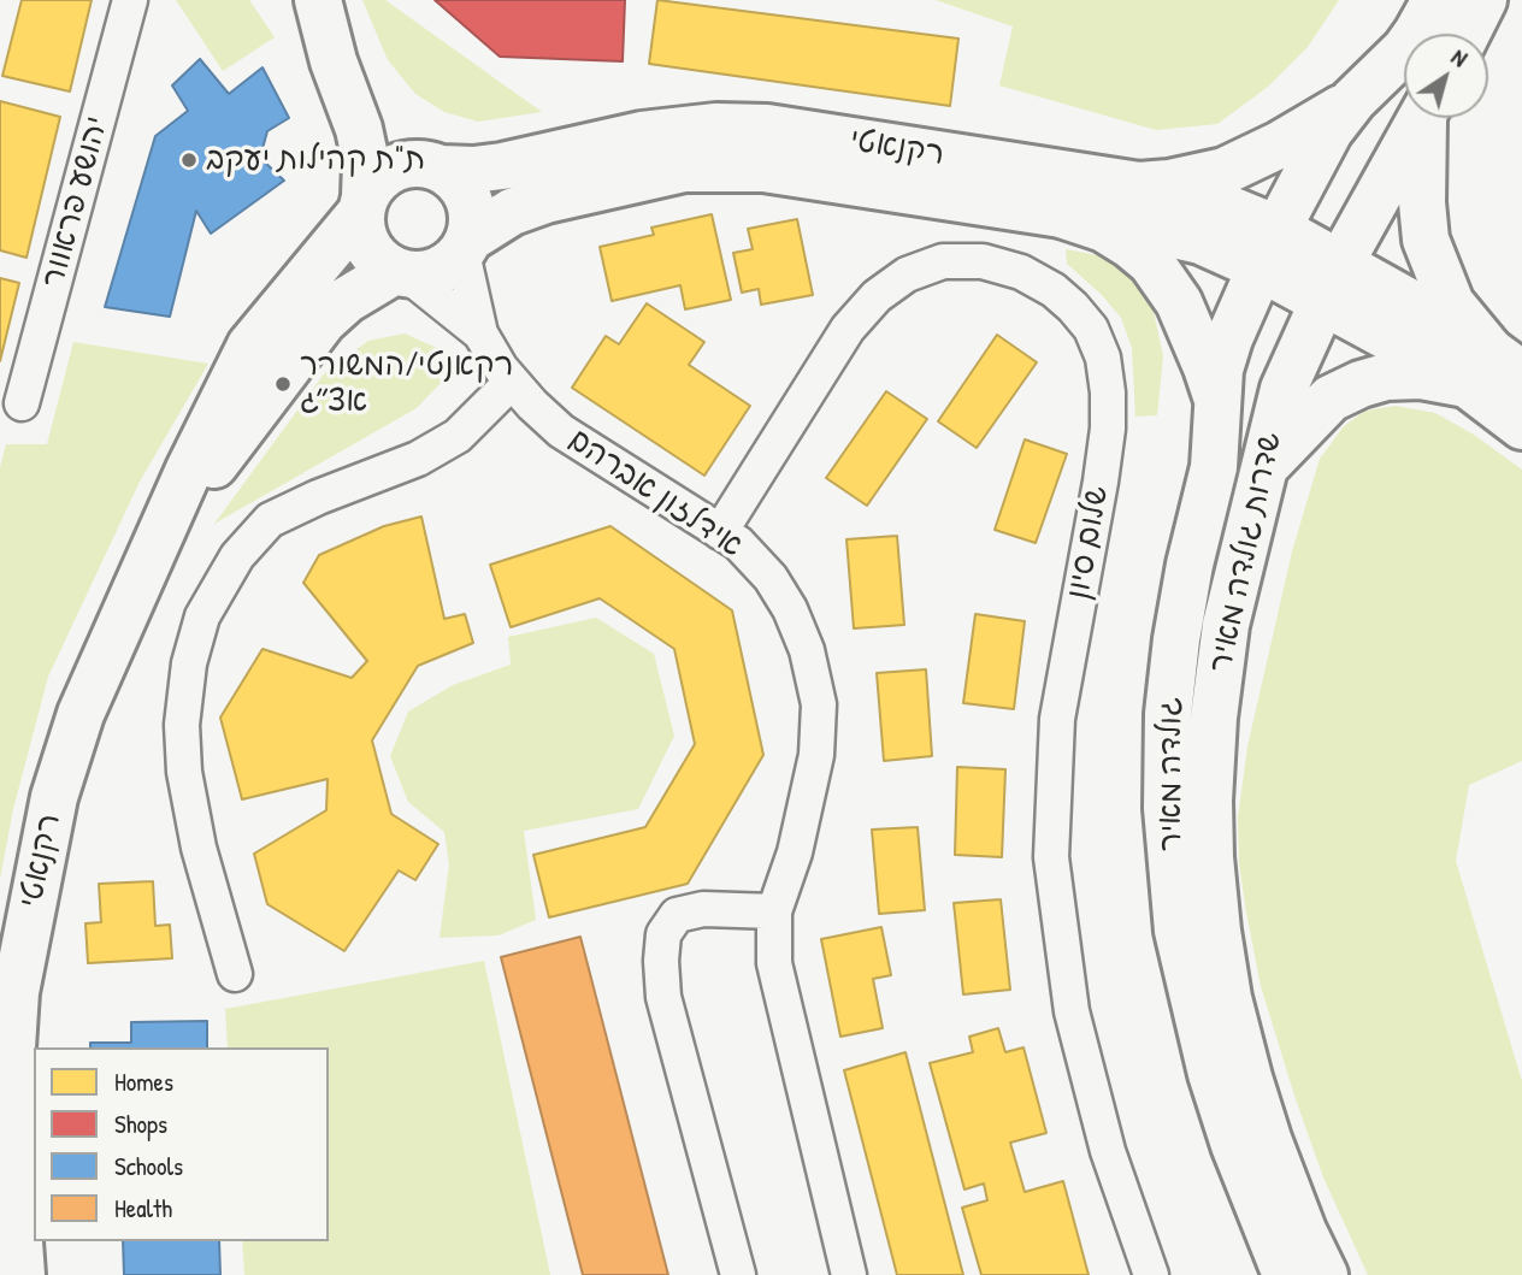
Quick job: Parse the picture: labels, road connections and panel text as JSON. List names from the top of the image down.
{
  "streets": {
    "street": [
      "רקנאטי",
      "יהושע פראוור",
      "אידלזון אברהם",
      "שלום סיון",
      "שדרות גולדה מאיר",
      "גולדה מאיר"
    ]
  },
  "crossings": [
    ["רקנאטי", "שדרות גולדה מאיר"],
    ["רקנאטי", "גולדה מאיר"],
    ["אידלזון אברהם", "שלום סיון"]
  ],
  "places": ["ת\"ת קהילות יעקב", "רקאנטי/המשורר אצ״ג"],
  "legend": [
    "Homes",
    "Shops",
    "Schools",
    "Health"
  ],
  "north": "top right"
}
